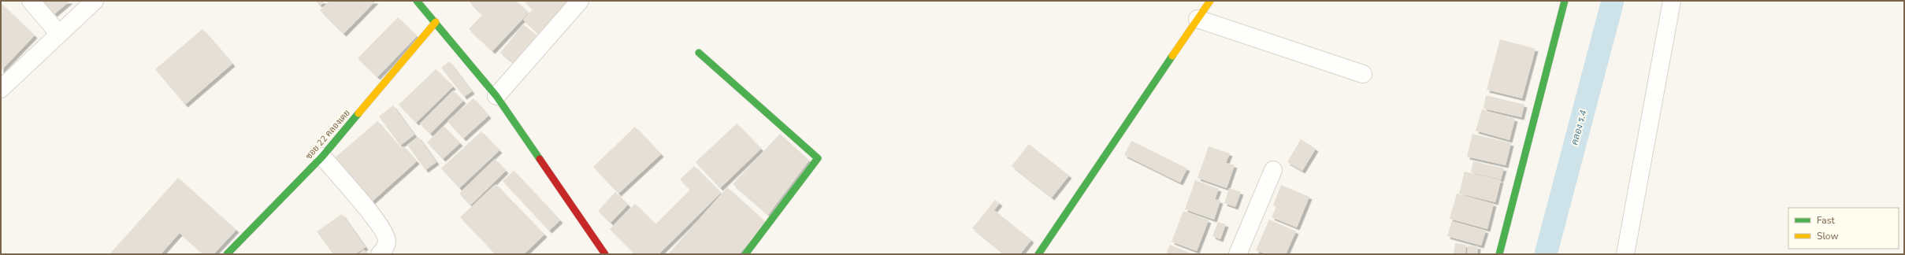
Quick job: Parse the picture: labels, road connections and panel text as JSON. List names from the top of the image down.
{
  "streets": {
    "street": ["ซอย 22 คลองเตย"]
  },
  "water": ["คลอง ร.4"],
  "legend": ["Fast", "Slow"]
}
